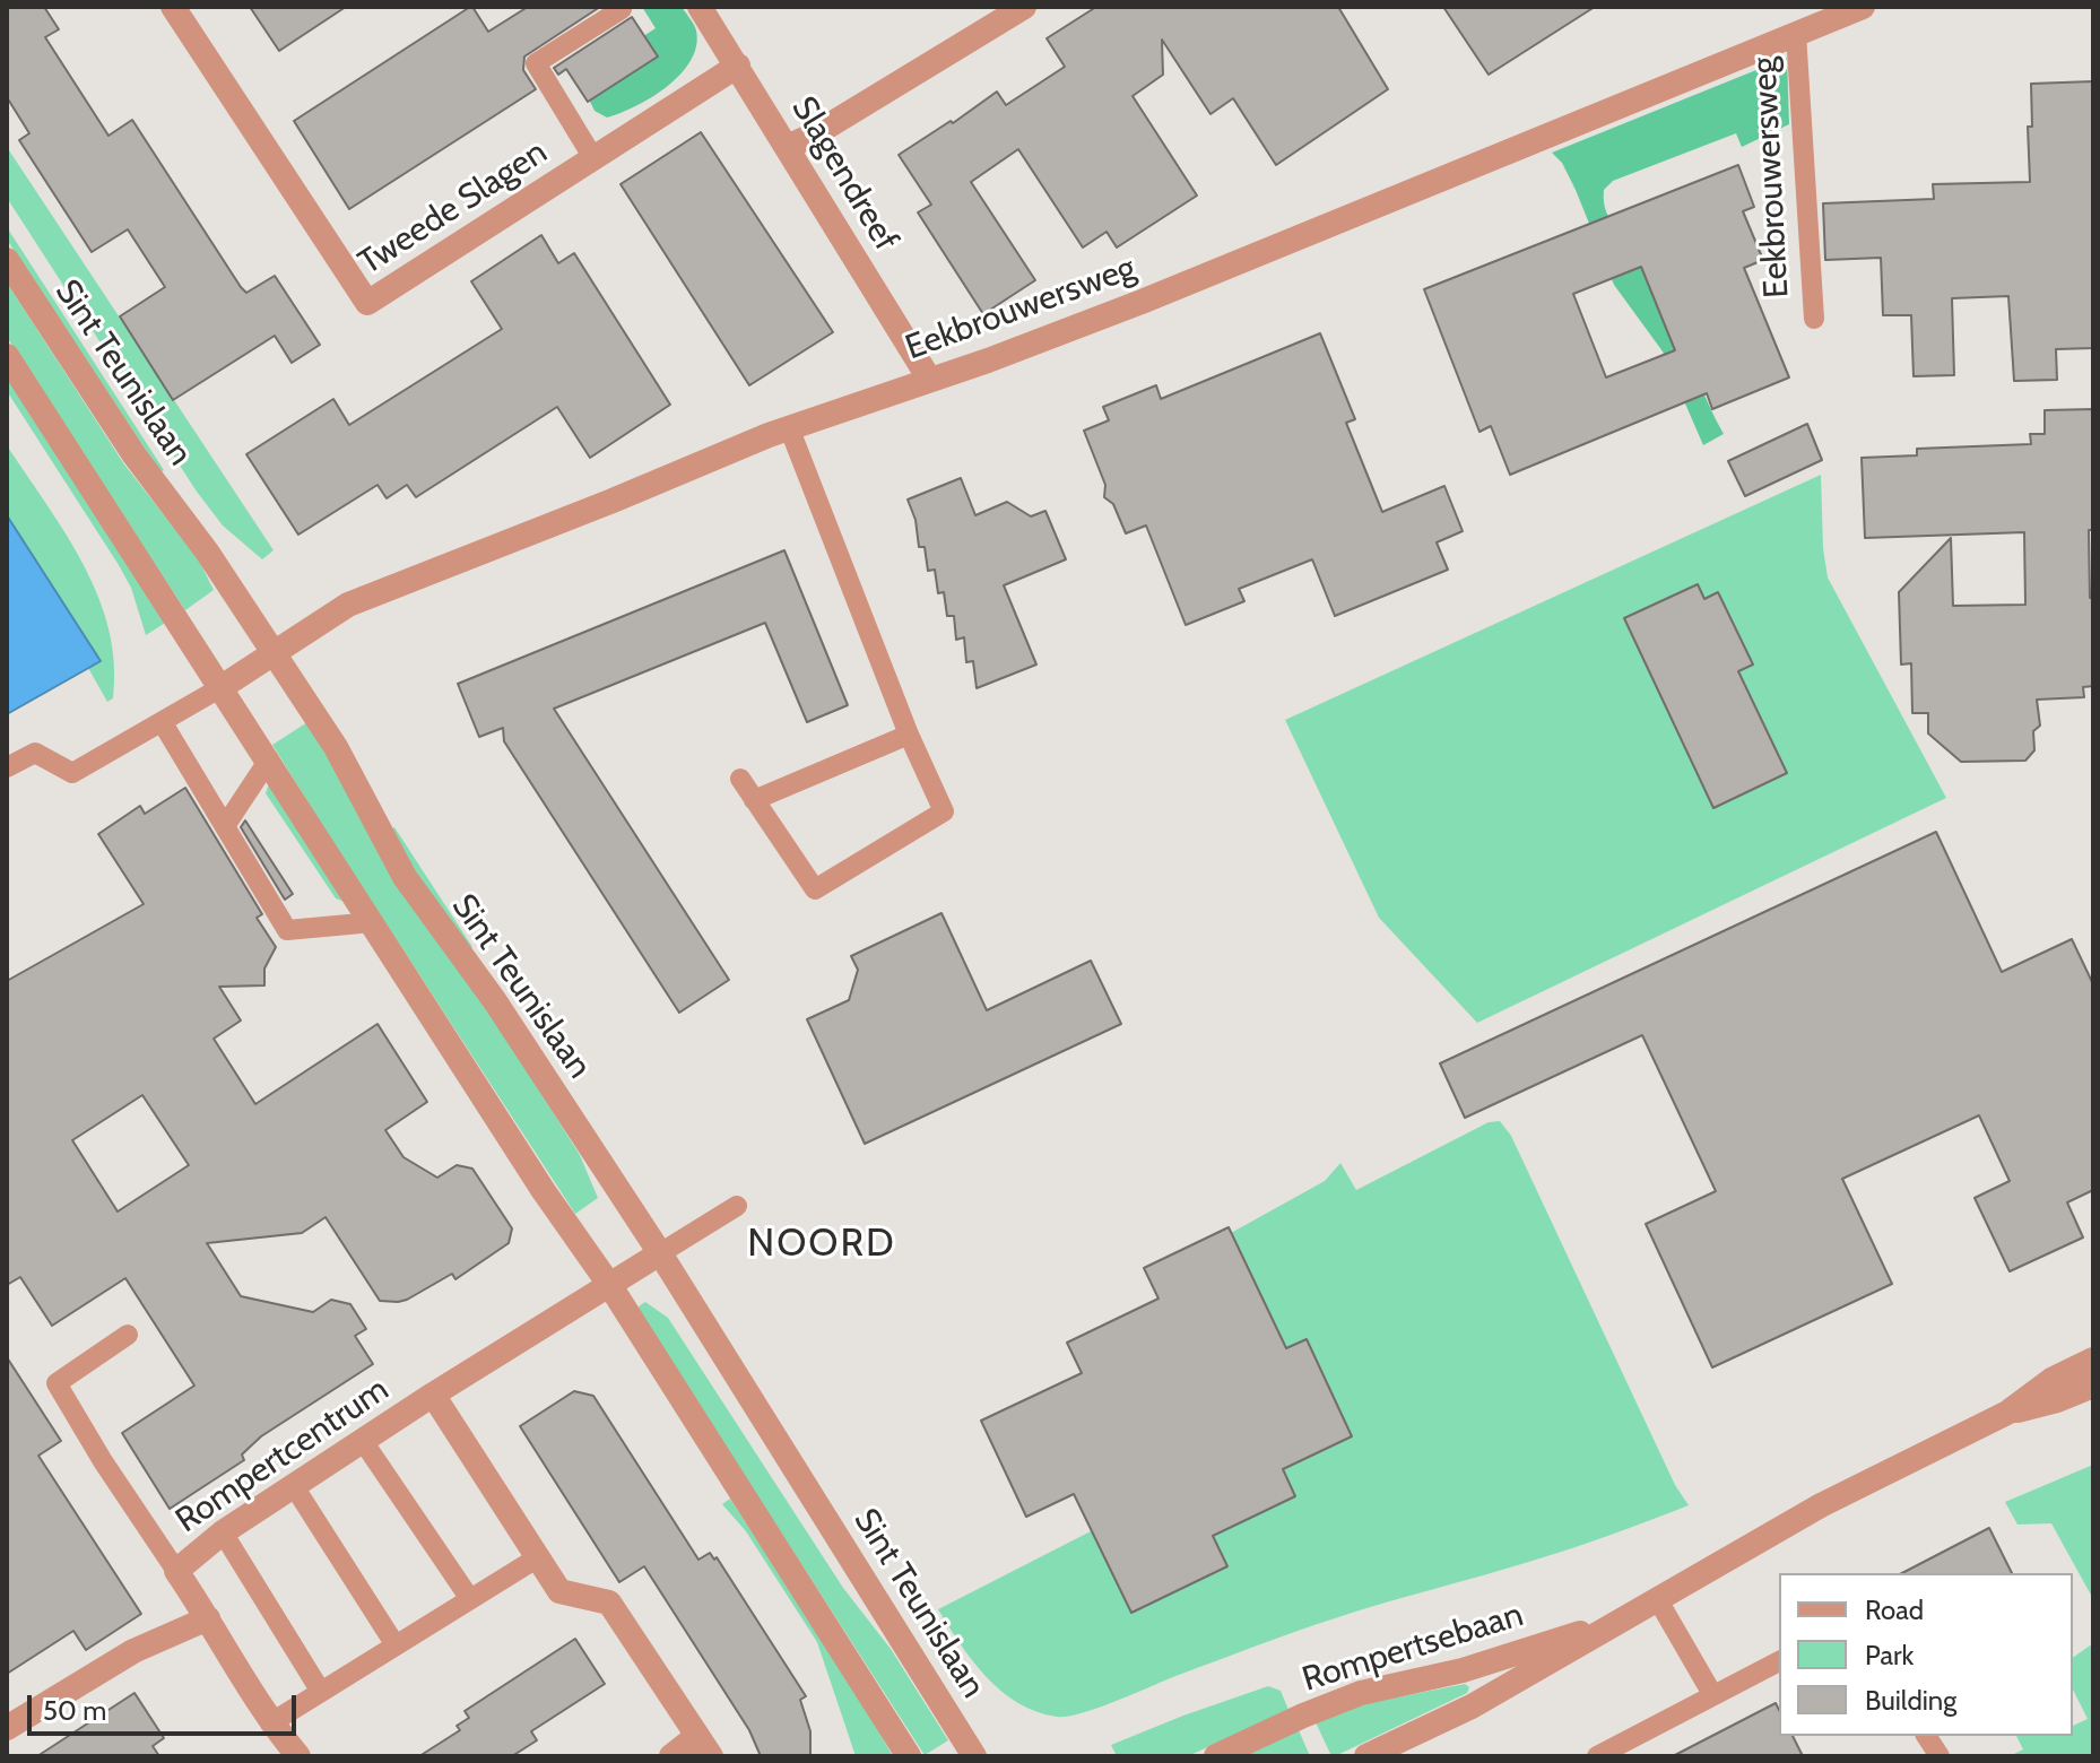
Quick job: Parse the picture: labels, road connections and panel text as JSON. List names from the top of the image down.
{
  "streets": {
    "street": [
      "Slagendreef",
      "Eekbrouwersweg",
      "Tweede Slagen",
      "Sint Teunislaan",
      "Rompertcentrum",
      "Rompertsebaan"
    ]
  },
  "crossings": [
    ["Slagendreef", "Eekbrouwersweg"],
    ["Slagendreef", "Tweede Slagen"],
    ["Eekbrouwersweg", "Sint Teunislaan"],
    ["Sint Teunislaan", "Rompertcentrum"]
  ],
  "districts": ["NOORD"],
  "legend": ["Road", "Park", "Building"],
  "scale_bar": "50 m"
}
